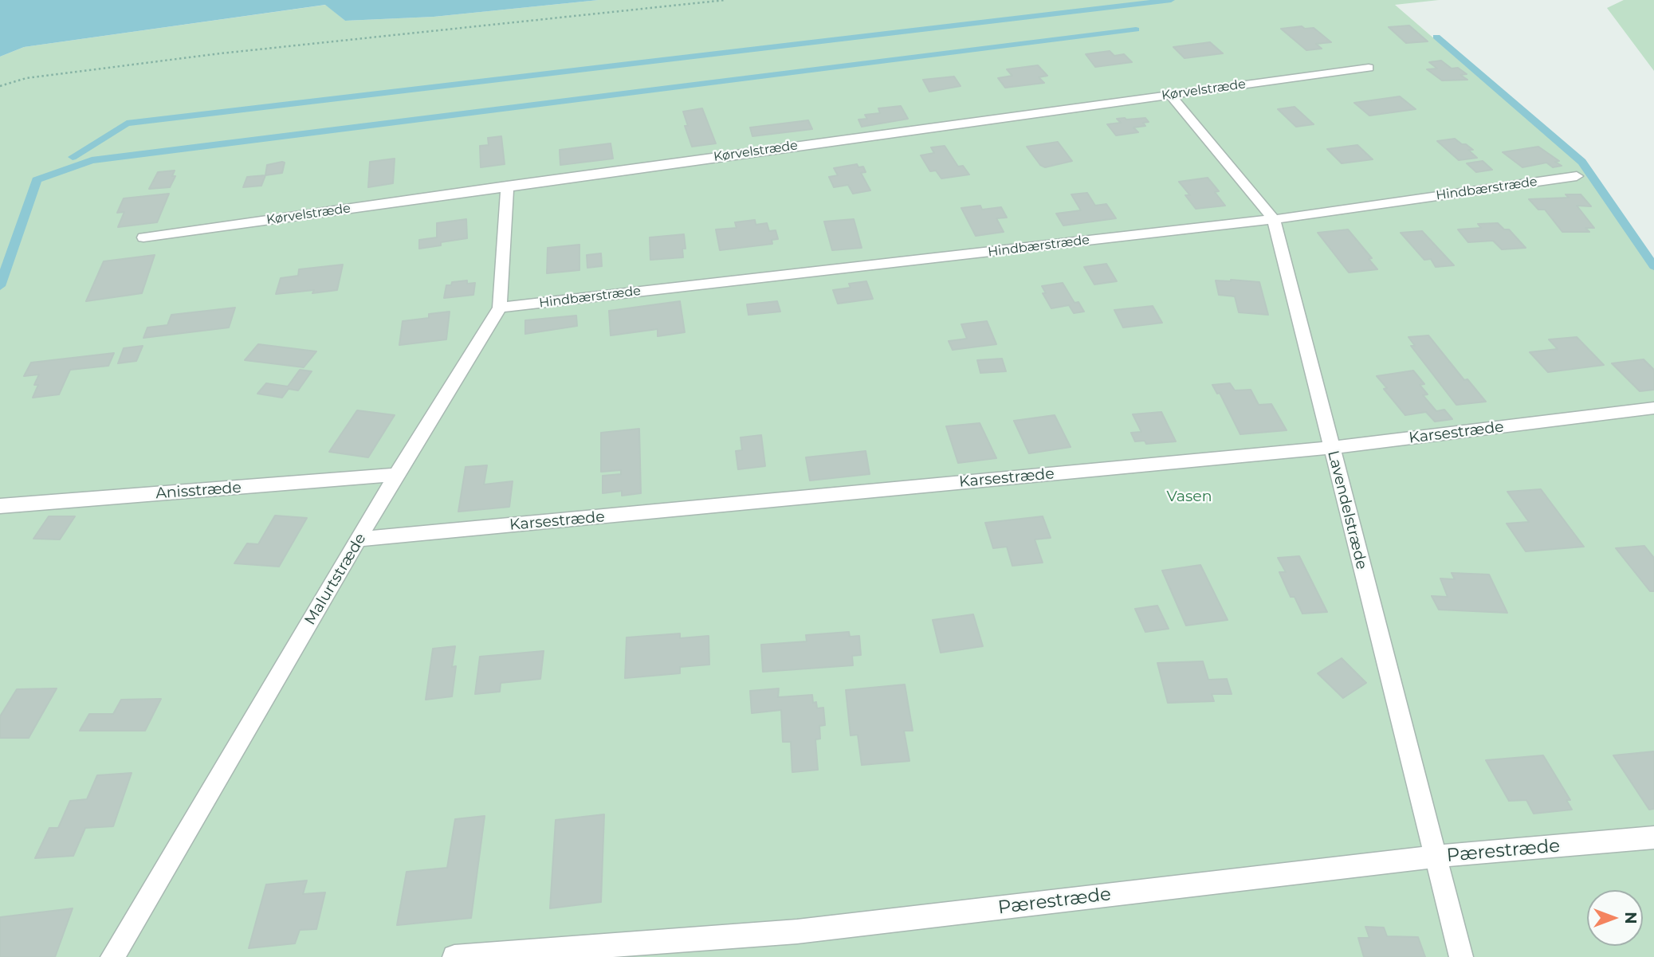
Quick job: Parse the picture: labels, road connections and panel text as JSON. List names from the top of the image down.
{
  "streets": {
    "lane": [
      "Kørvelstræde",
      "Hindbærstræde",
      "Karsestræde",
      "Anisstræde",
      "Lavendelstræde",
      "Malurtstræde",
      "Pærestræde"
    ]
  },
  "crossings": [
    ["Kørvelstræde", "Lavendelstræde"],
    ["Kørvelstræde", "Malurtstræde"],
    ["Hindbærstræde", "Lavendelstræde"],
    ["Hindbærstræde", "Malurtstræde"],
    ["Karsestræde", "Lavendelstræde"],
    ["Karsestræde", "Malurtstræde"],
    ["Anisstræde", "Malurtstræde"],
    ["Lavendelstræde", "Pærestræde"]
  ],
  "parks": ["Vasen"],
  "north": "right"
}
